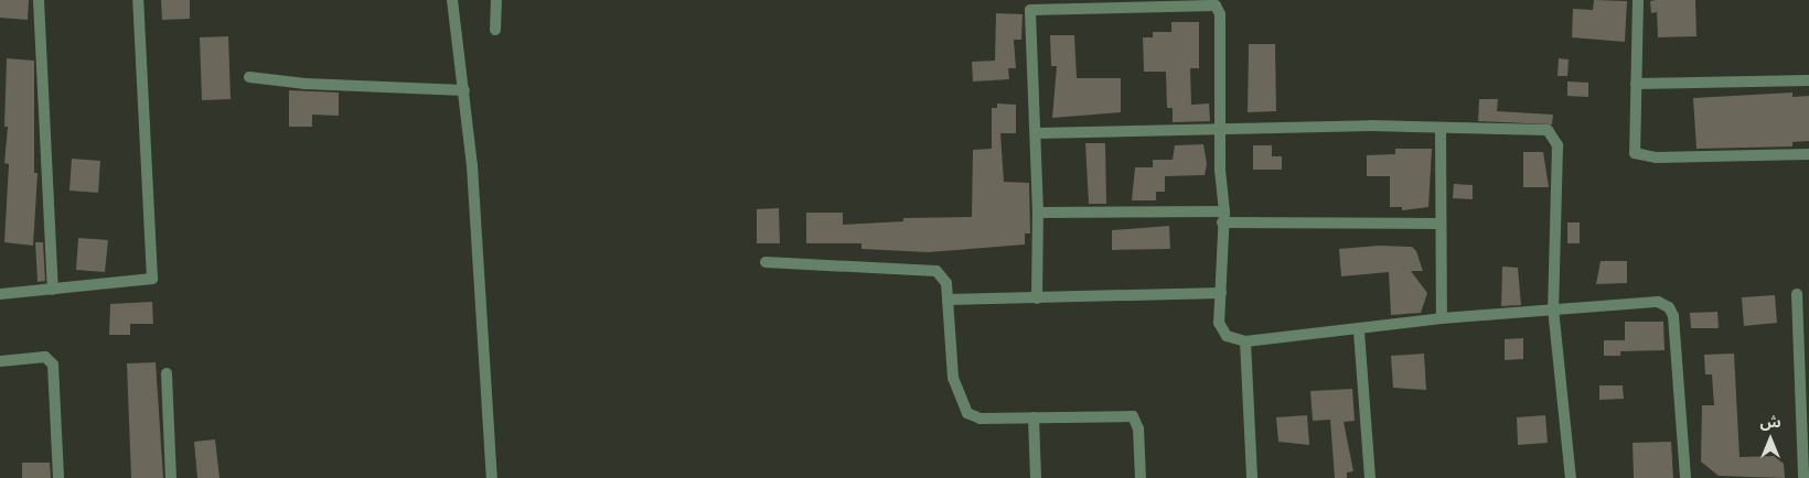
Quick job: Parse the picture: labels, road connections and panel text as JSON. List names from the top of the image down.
{
  "north": "top"
}
